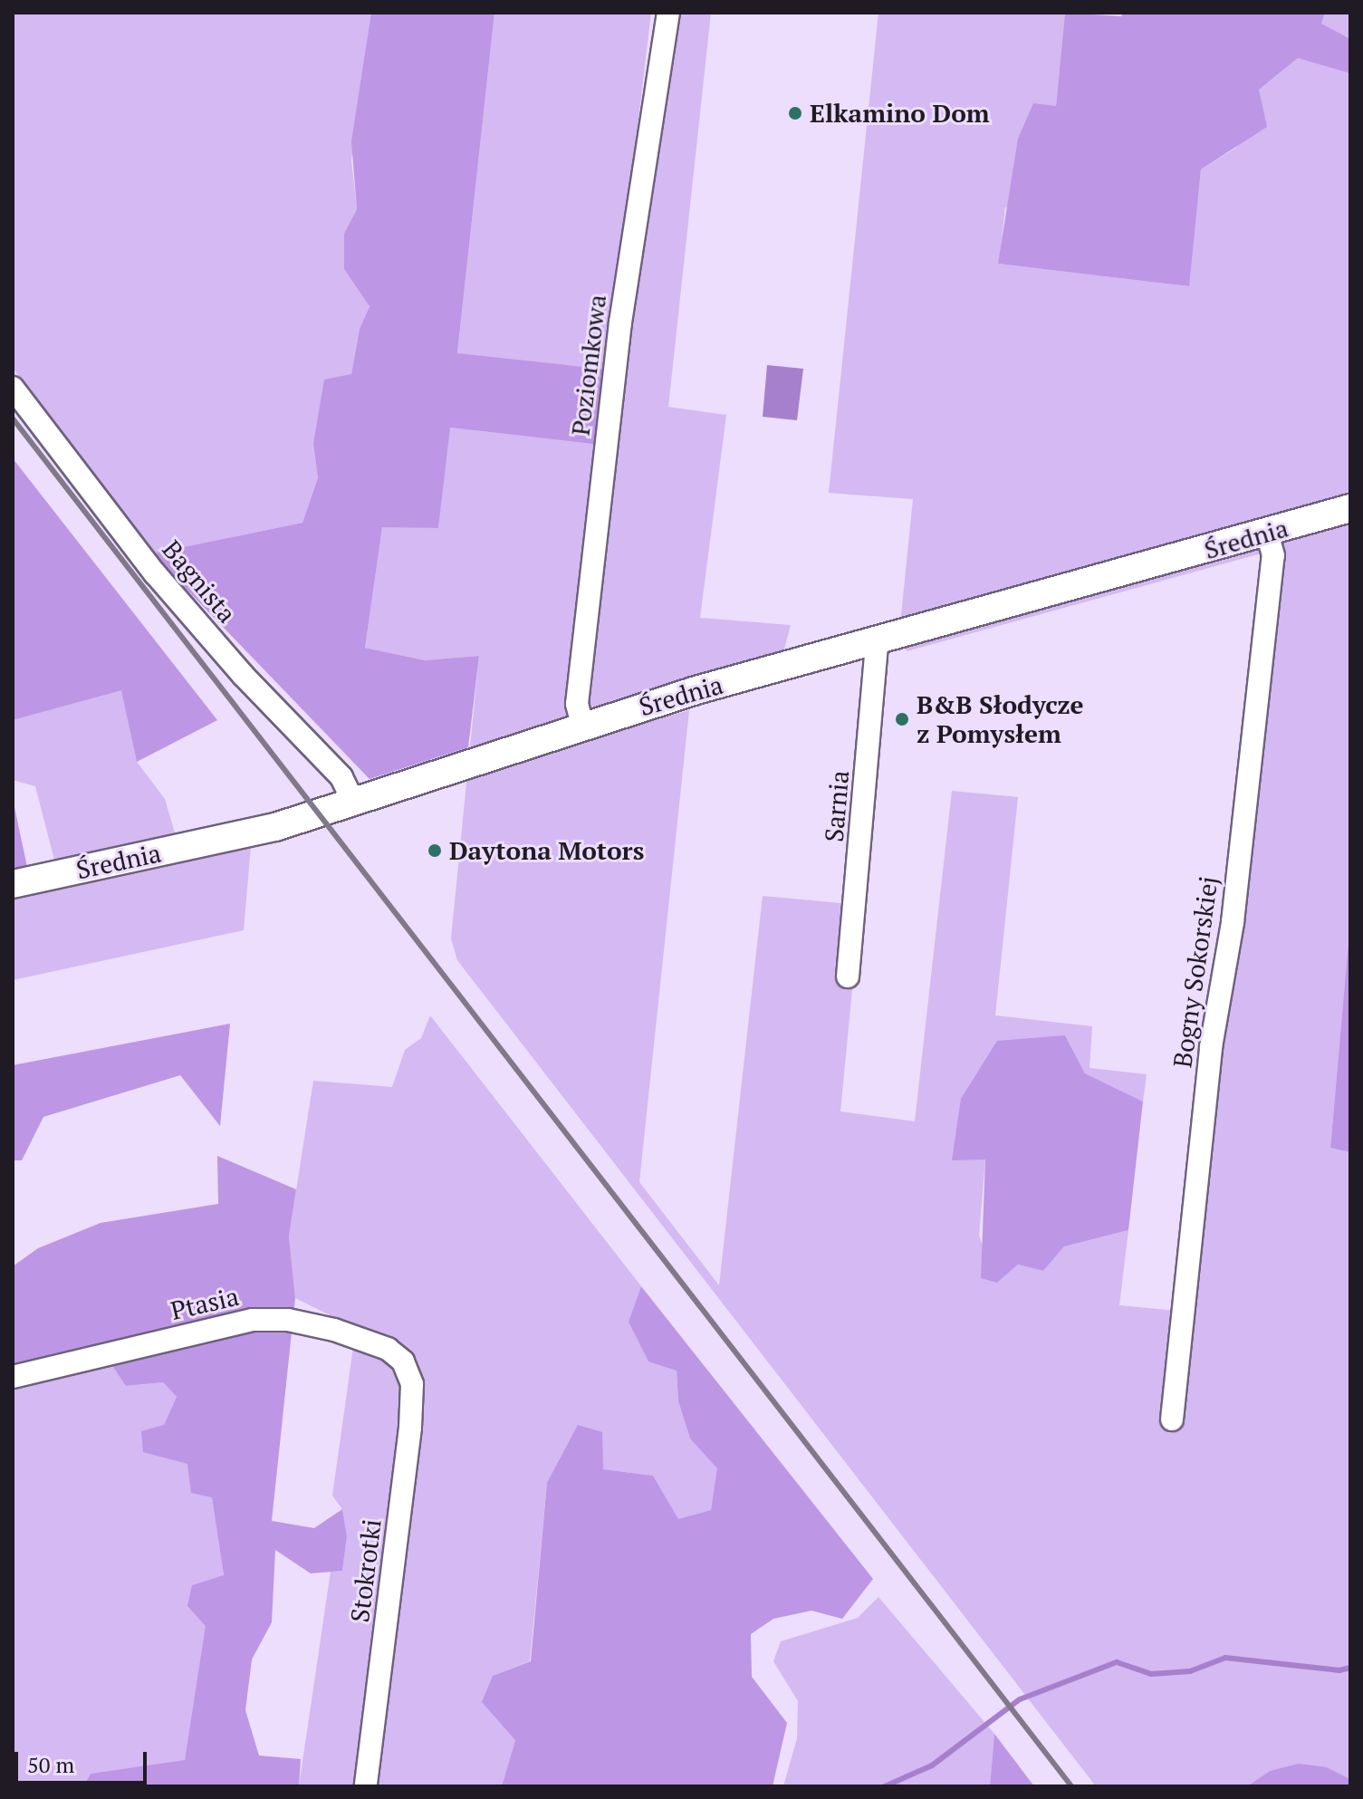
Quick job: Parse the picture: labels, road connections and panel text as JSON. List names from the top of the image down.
{
  "streets": {
    "street": [
      "Poziomkowa",
      "Średnia",
      "Bagnista",
      "Sarnia",
      "Bogny Sokorskiej",
      "Ptasia",
      "Stokrotki"
    ]
  },
  "crossings": [
    ["Poziomkowa", "Średnia"],
    ["Średnia", "Bagnista"],
    ["Średnia", "Sarnia"],
    ["Średnia", "Bogny Sokorskiej"],
    ["Ptasia", "Stokrotki"]
  ],
  "places": ["Elkamino Dom", "B&B Słodycze z Pomysłem", "Daytona Motors"],
  "scale_bar": "50 m"
}
